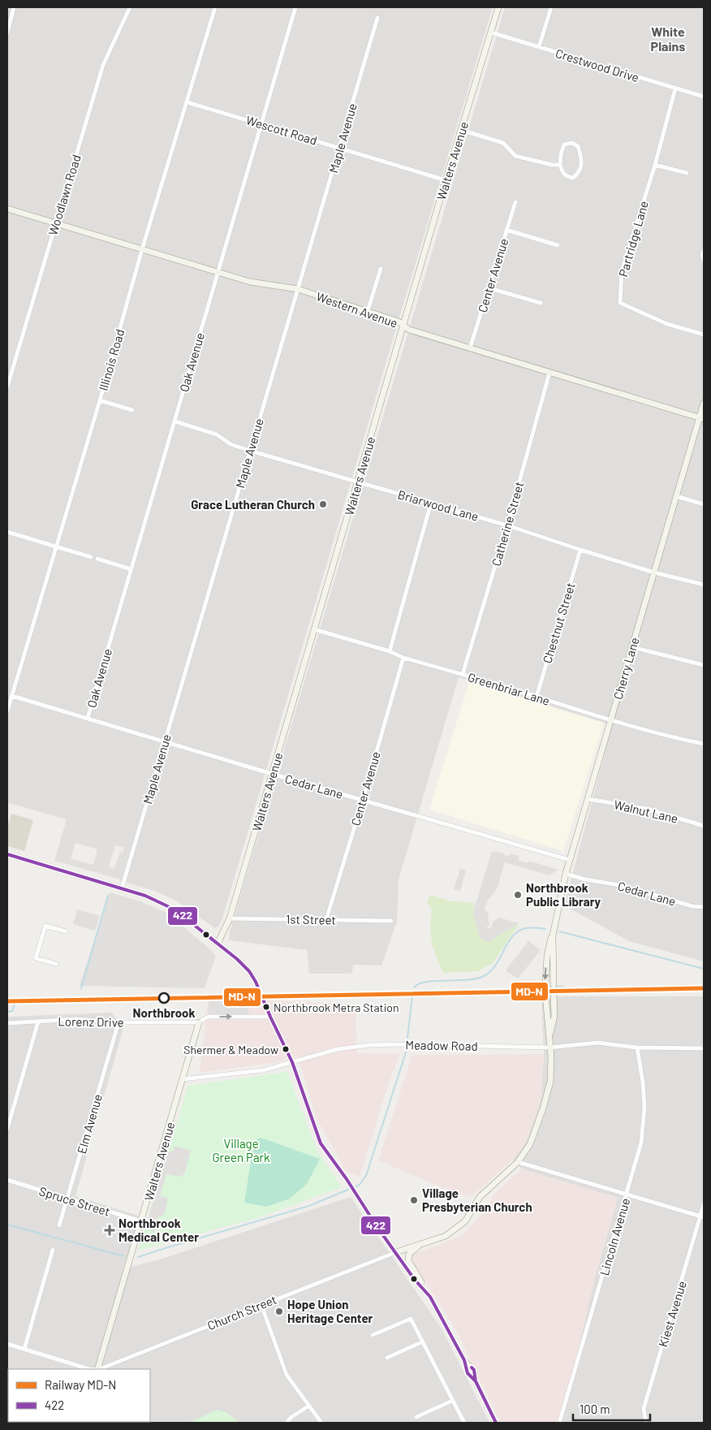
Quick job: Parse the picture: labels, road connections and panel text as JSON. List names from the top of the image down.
{
  "streets": {
    "street": [
      "Crestwood Drive",
      "Wescott Road",
      "Maple Avenue",
      "Walters Avenue",
      "Woodlawn Road",
      "Partridge Lane",
      "Center Avenue",
      "Western Avenue",
      "Illinois Road",
      "Oak Avenue",
      "Briarwood Lane",
      "Catherine Street",
      "Chestnut Street",
      "Cherry Lane",
      "Greenbriar Lane",
      "Cedar Lane",
      "Walnut Lane",
      "1st Street",
      "Lorenz Drive",
      "Meadow Road",
      "Elm Avenue",
      "Spruce Street",
      "Lincoln Avenue",
      "Church Street",
      "Kiest Avenue"
    ]
  },
  "crossings": [
    ["Crestwood Drive", "Walters Avenue"],
    ["Crestwood Drive", "Partridge Lane"],
    ["Wescott Road", "Maple Avenue"],
    ["Wescott Road", "Walters Avenue"],
    ["Wescott Road", "Illinois Road"],
    ["Wescott Road", "Oak Avenue"],
    ["Maple Avenue", "Western Avenue"],
    ["Maple Avenue", "Briarwood Lane"],
    ["Maple Avenue", "Cedar Lane"],
    ["Walters Avenue", "Western Avenue"],
    ["Walters Avenue", "Briarwood Lane"],
    ["Walters Avenue", "Greenbriar Lane"],
    ["Walters Avenue", "Cedar Lane"],
    ["Walters Avenue", "1st Street"],
    ["Walters Avenue", "Lorenz Drive"],
    ["Walters Avenue", "Meadow Road"],
    ["Walters Avenue", "Spruce Street"],
    ["Woodlawn Road", "Western Avenue"],
    ["Center Avenue", "Western Avenue"],
    ["Center Avenue", "Greenbriar Lane"],
    ["Center Avenue", "Cedar Lane"],
    ["Center Avenue", "1st Street"],
    ["Western Avenue", "Illinois Road"],
    ["Western Avenue", "Oak Avenue"],
    ["Western Avenue", "Catherine Street"],
    ["Western Avenue", "Cherry Lane"],
    ["Illinois Road", "Cedar Lane"],
    ["Oak Avenue", "Briarwood Lane"],
    ["Oak Avenue", "Cedar Lane"],
    ["Briarwood Lane", "Catherine Street"],
    ["Briarwood Lane", "Chestnut Street"],
    ["Briarwood Lane", "Cherry Lane"],
    ["Catherine Street", "Greenbriar Lane"],
    ["Chestnut Street", "Greenbriar Lane"],
    ["Cherry Lane", "Greenbriar Lane"],
    ["Cherry Lane", "Cedar Lane"],
    ["Cherry Lane", "Walnut Lane"],
    ["Lorenz Drive", "Elm Avenue"],
    ["Meadow Road", "Lincoln Avenue"],
    ["Elm Avenue", "Spruce Street"]
  ],
  "districts": ["White Plains"],
  "parks": ["Village Green Park"],
  "places": {
    "other": [
      "Grace Lutheran Church",
      "Northbrook Public Library",
      "Northbrook",
      "Northbrook Metra Station",
      "Shermer & Meadow",
      "Village Presbyterian Church",
      "Hope Union Heritage Center"
    ],
    "health": ["Northbrook Medical Center"]
  },
  "lines": ["transit line 422", "rail line MD-N"],
  "legend": ["Railway MD-N", "422"],
  "scale_bar": "100 m"
}
